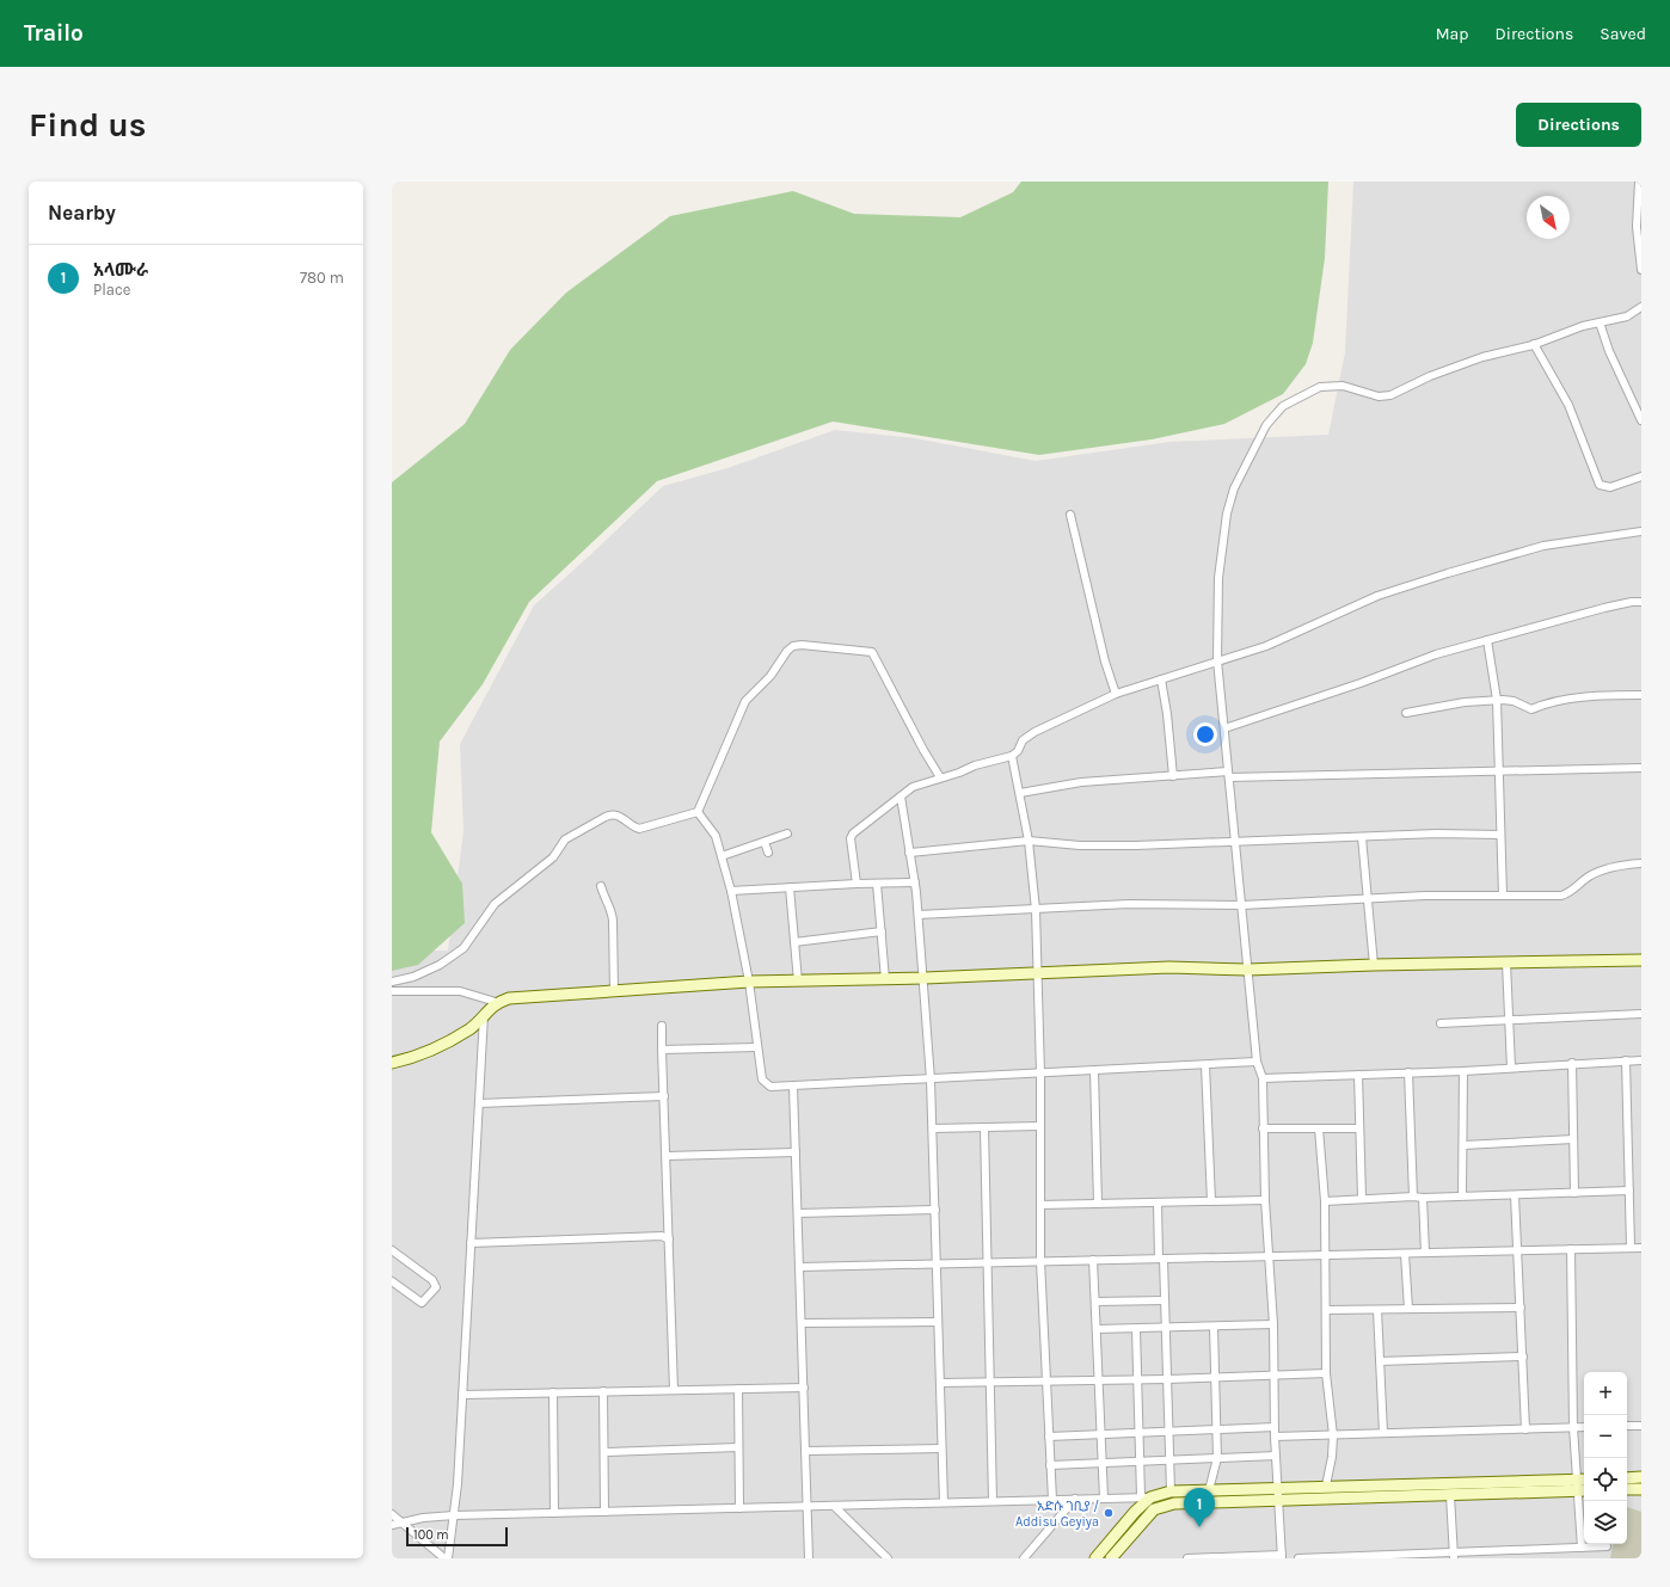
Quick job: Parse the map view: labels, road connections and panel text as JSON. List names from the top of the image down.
{
  "places": ["አድሱ ገቢያ / Addisu Geyiya"],
  "scale_bar": "100 m",
  "north": "bottom right",
  "page": {
    "header": "Trailo",
    "nav": ["Map", "Directions", "Saved"],
    "buttons": "Directions",
    "title": "Find us",
    "heading": "Nearby",
    "list": [
      {
        "mark": "1",
        "name": "አላሙራ",
        "note": "Place",
        "value": "780 m"
      }
    ],
    "map_buttons": ["+", "−"],
    "pins": "1",
    "scale": "100 m"
  }
}
